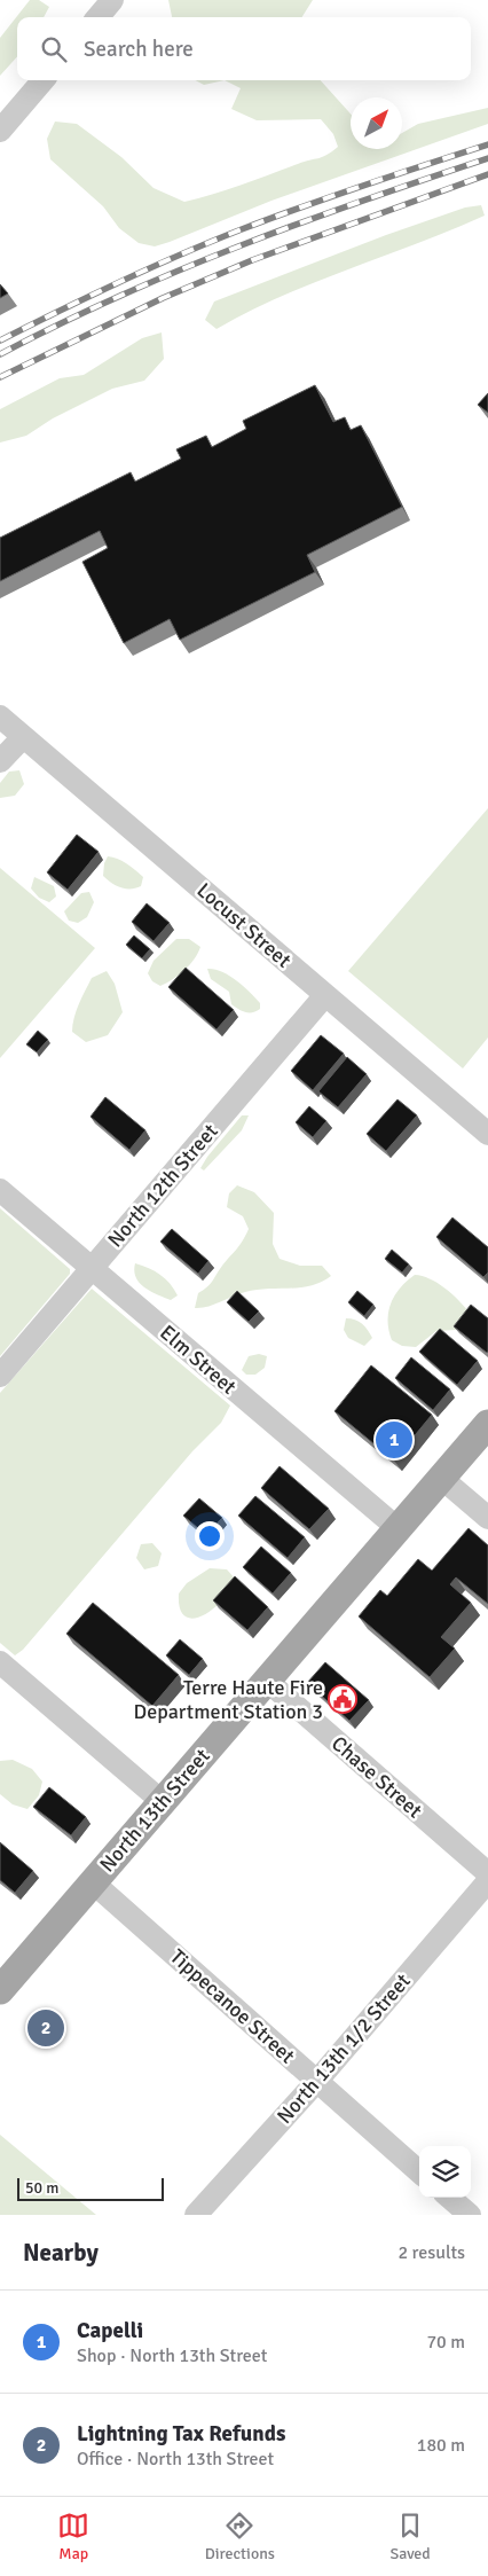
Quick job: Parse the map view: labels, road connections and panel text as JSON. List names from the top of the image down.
{
  "streets": {
    "main road": ["North 13th Street"],
    "street": [
      "Locust Street",
      "North 12th Street",
      "Elm Street",
      "Chase Street",
      "Tippecanoe Street",
      "North 13th 1/2 Street"
    ]
  },
  "crossings": [
    ["Locust Street", "North 12th Street"],
    ["North 12th Street", "Elm Street"],
    ["Elm Street", "North 13th Street"],
    ["Chase Street", "North 13th Street"],
    ["North 13th Street", "Tippecanoe Street"],
    ["Tippecanoe Street", "North 13th 1/2 Street"]
  ],
  "places": {
    "public building": ["Terre Haute Fire Department Station 3"]
  },
  "scale_bar": "50 m",
  "north": "top right",
  "page": {
    "search": "Search here",
    "pins": ["1", "2"],
    "scale": "50 m",
    "heading": ["Nearby", "2 results"],
    "list": [
      {
        "mark": "1",
        "name": "Capelli",
        "note": "Shop · North 13th Street",
        "value": "70 m"
      },
      {
        "mark": "2",
        "name": "Lightning Tax Refunds",
        "note": "Office · North 13th Street",
        "value": "180 m"
      }
    ],
    "nav": ["Map", "Directions", "Saved"]
  }
}
